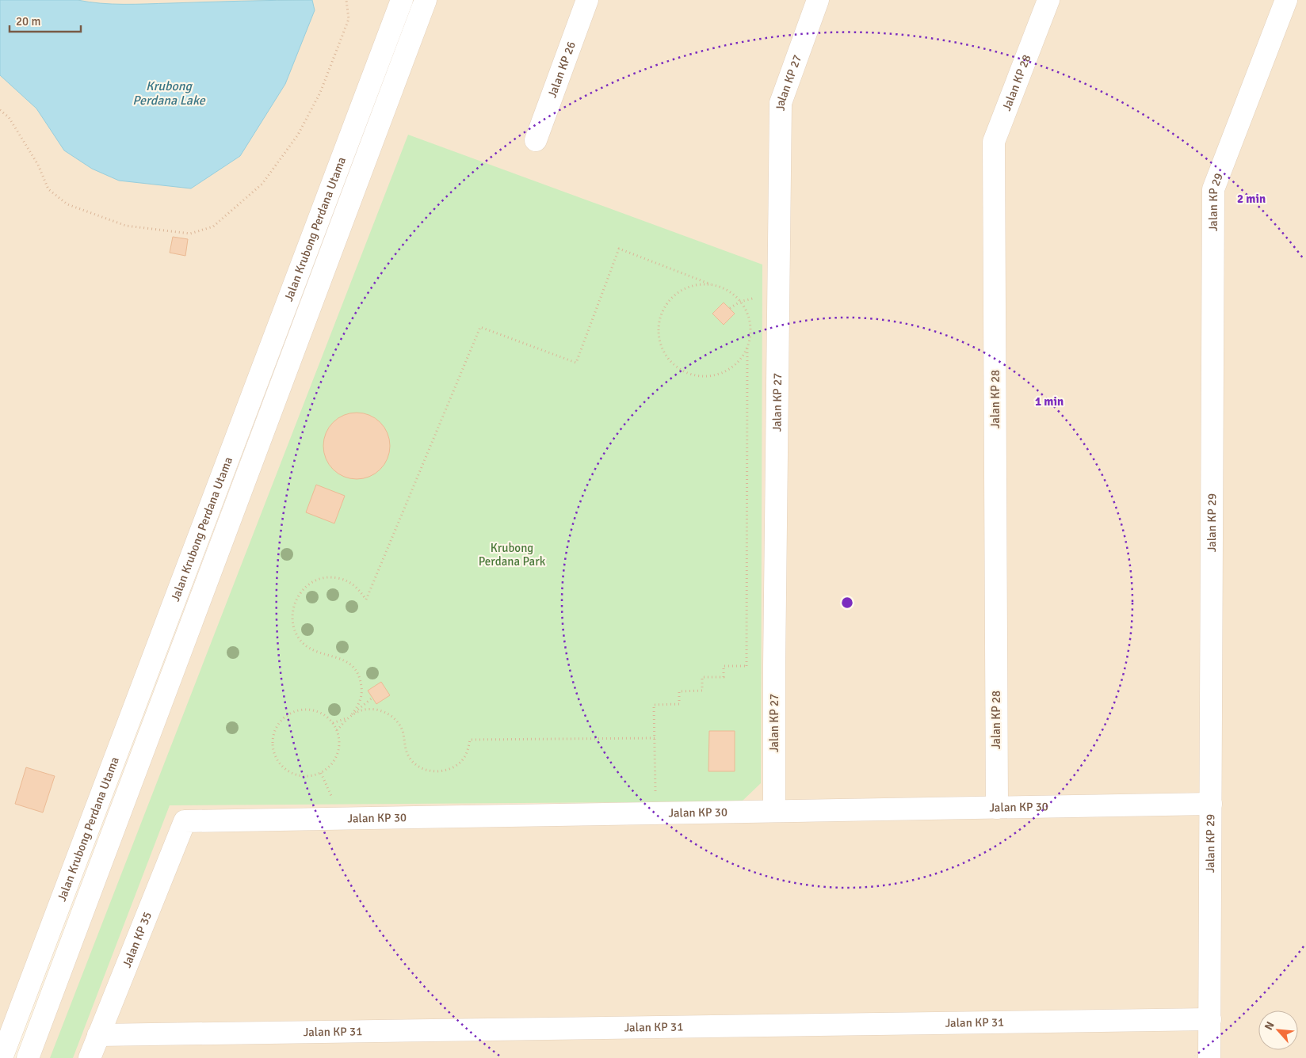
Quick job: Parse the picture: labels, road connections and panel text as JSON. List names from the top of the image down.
{
  "streets": {
    "street": [
      "Jalan KP 26",
      "Jalan KP 28",
      "Jalan KP 27",
      "Jalan KP 29",
      "Jalan Krubong Perdana Utama",
      "Jalan KP 30",
      "Jalan KP 35",
      "Jalan KP 31"
    ]
  },
  "crossings": [
    ["Jalan KP 28", "Jalan KP 30"],
    ["Jalan KP 27", "Jalan KP 30"],
    ["Jalan KP 29", "Jalan KP 30"],
    ["Jalan KP 29", "Jalan KP 31"],
    ["Jalan KP 30", "Jalan KP 35"],
    ["Jalan KP 35", "Jalan KP 31"]
  ],
  "water": ["Krubong Perdana Lake"],
  "parks": ["Krubong Perdana Park"],
  "scale_bar": "20 m",
  "north": "top left",
  "rings": ["2 min", "1 min"]
}
